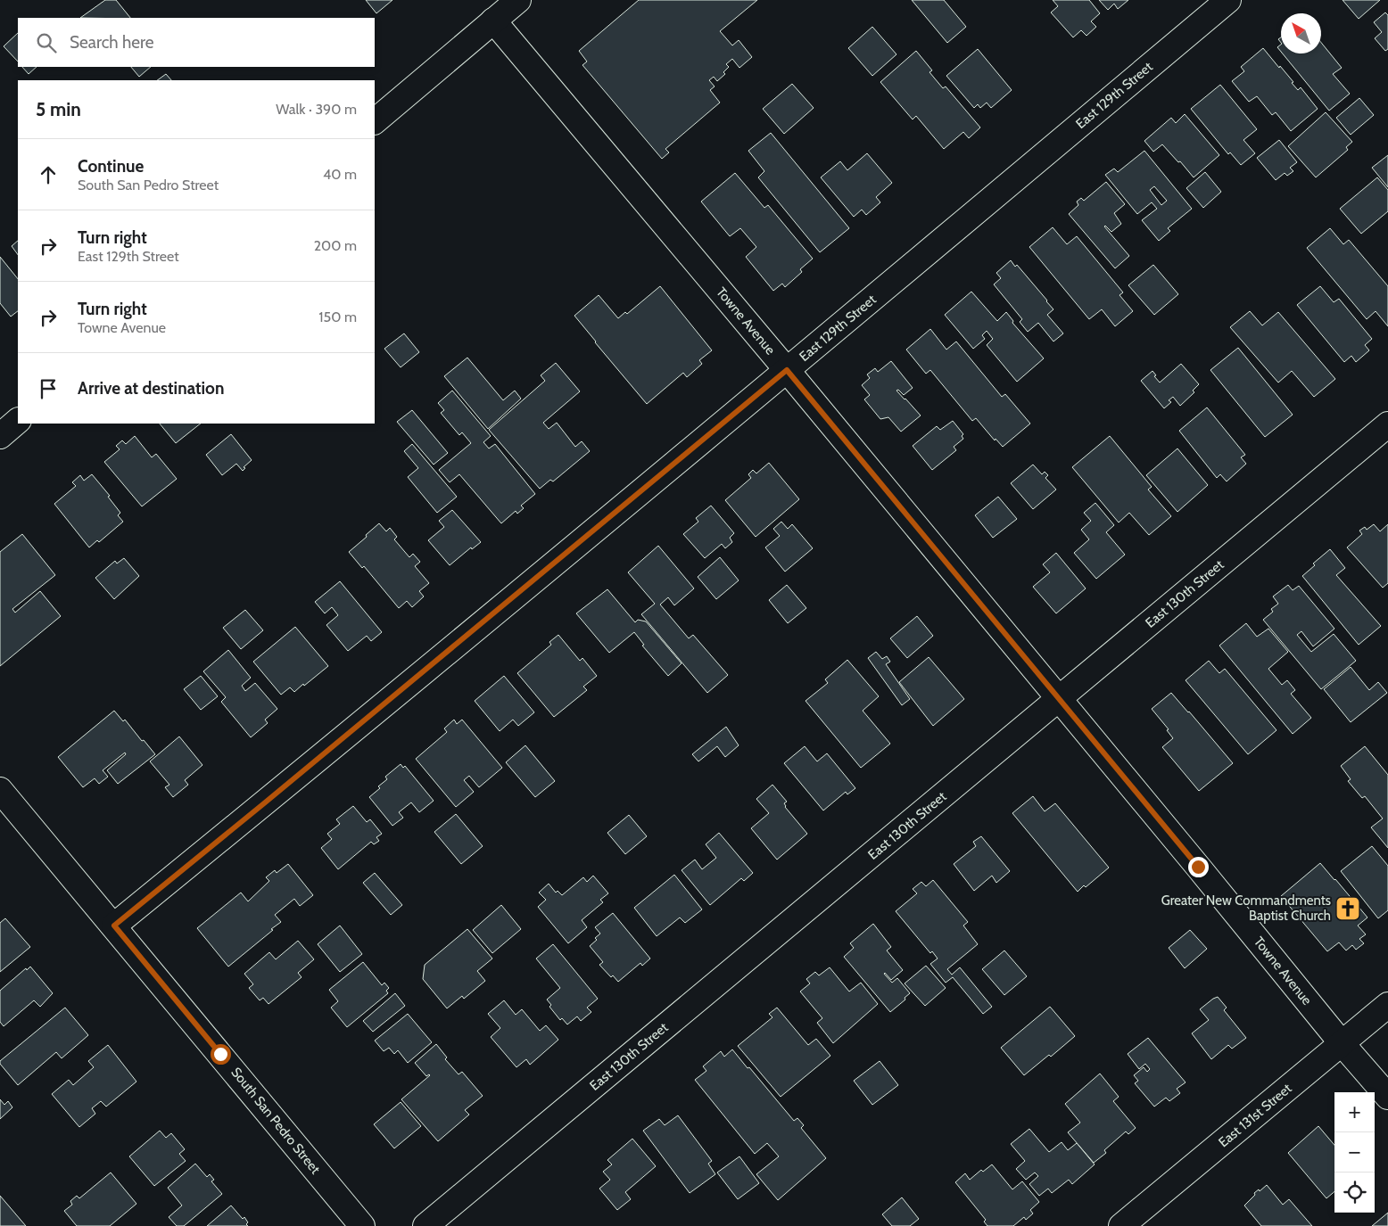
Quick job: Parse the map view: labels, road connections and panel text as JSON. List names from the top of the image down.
{
  "streets": {
    "street": [
      "East 129th Street",
      "Towne Avenue",
      "East 130th Street",
      "East 131st Street",
      "South San Pedro Street"
    ]
  },
  "crossings": [
    ["East 129th Street", "Towne Avenue"],
    ["East 129th Street", "South San Pedro Street"],
    ["Towne Avenue", "East 130th Street"],
    ["Towne Avenue", "East 131st Street"]
  ],
  "places": {
    "church": ["Greater New Commandments Baptist Church"]
  },
  "north": "top left",
  "page": {
    "search": "Search here",
    "heading": ["5 min", "Walk · 390 m"],
    "list": [
      ["Continue", "South San Pedro Street", "40 m"],
      ["Turn right", "East 129th Street", "200 m"],
      ["Turn right", "Towne Avenue", "150 m"],
      "Arrive at destination"
    ],
    "map_buttons": ["+", "−"]
  }
}
